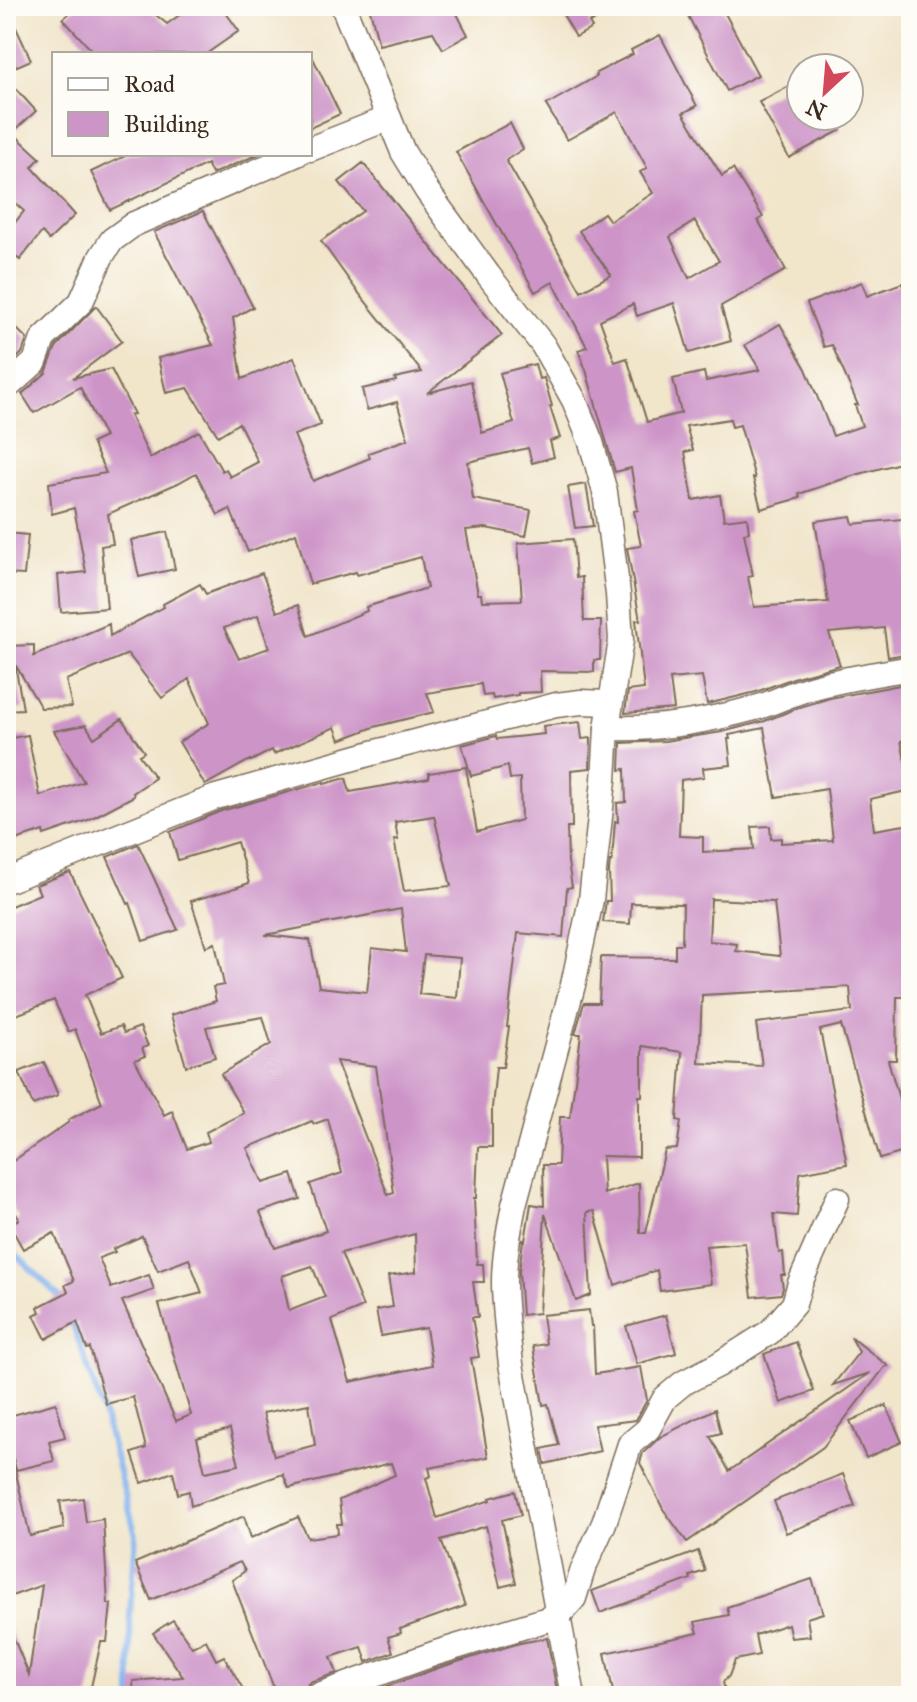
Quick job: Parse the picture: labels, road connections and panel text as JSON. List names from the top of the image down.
{
  "legend": ["Road", "Building"],
  "north": "bottom left"
}
